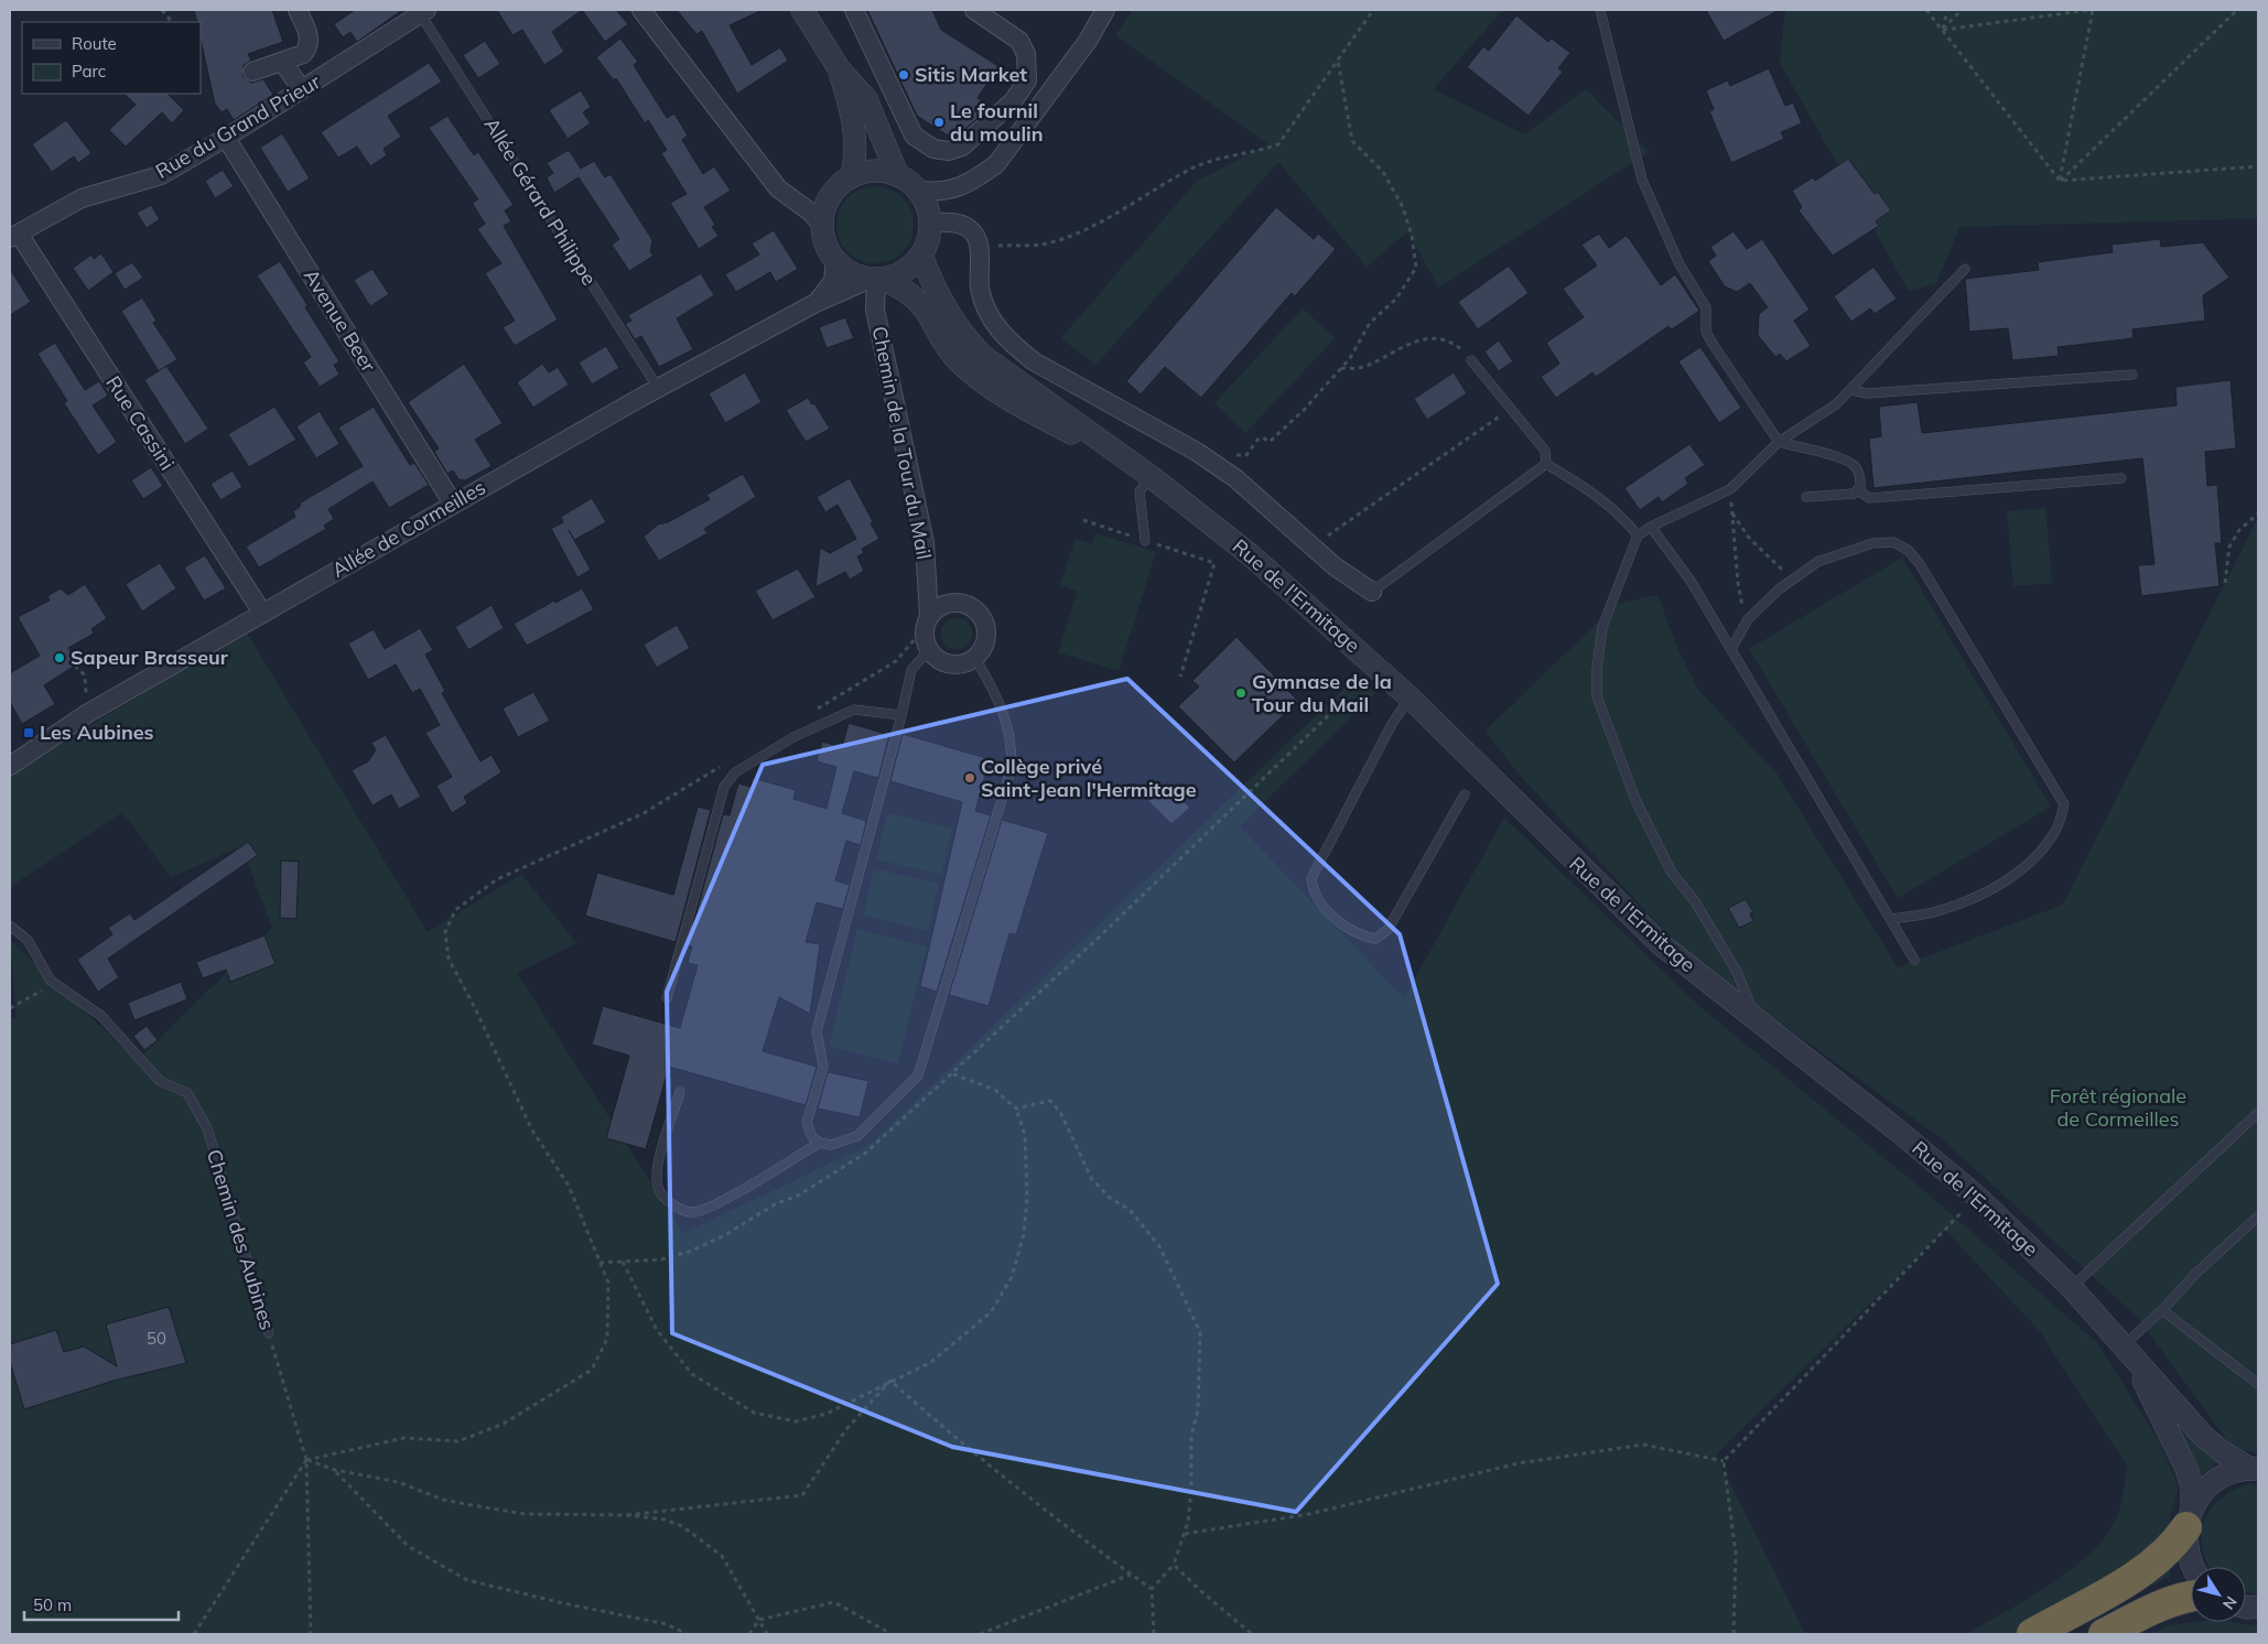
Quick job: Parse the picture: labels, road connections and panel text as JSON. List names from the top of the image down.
{
  "streets": {
    "street": [
      "Rue du Grand Prieur",
      "Avenue Beer",
      "Rue Cassini",
      "Chemin de la Tour du Mail",
      "Allée de Cormeilles",
      "Rue de l'Ermitage"
    ],
    "lane": ["Allée Gérard Philippe", "Chemin des Aubines"]
  },
  "crossings": [
    ["Rue du Grand Prieur", "Allée Gérard Philippe"],
    ["Rue du Grand Prieur", "Avenue Beer"],
    ["Rue du Grand Prieur", "Rue Cassini"],
    ["Allée Gérard Philippe", "Allée de Cormeilles"],
    ["Avenue Beer", "Allée de Cormeilles"],
    ["Rue Cassini", "Allée de Cormeilles"],
    ["Chemin de la Tour du Mail", "Allée de Cormeilles"],
    ["Chemin de la Tour du Mail", "Rue de l'Ermitage"],
    ["Allée de Cormeilles", "Rue de l'Ermitage"]
  ],
  "parks": ["Forêt régionale de Cormeilles"],
  "places": {
    "other": [
      "Sitis Market",
      "Le fournil du moulin",
      "Sapeur Brasseur",
      "Gymnase de la Tour du Mail",
      "Collège privé Saint-Jean l'Hermitage"
    ],
    "transit": ["Les Aubines"]
  },
  "house_numbers": ["50"],
  "legend": ["Route", "Parc"],
  "scale_bar": "50 m",
  "north": "bottom right"
}
